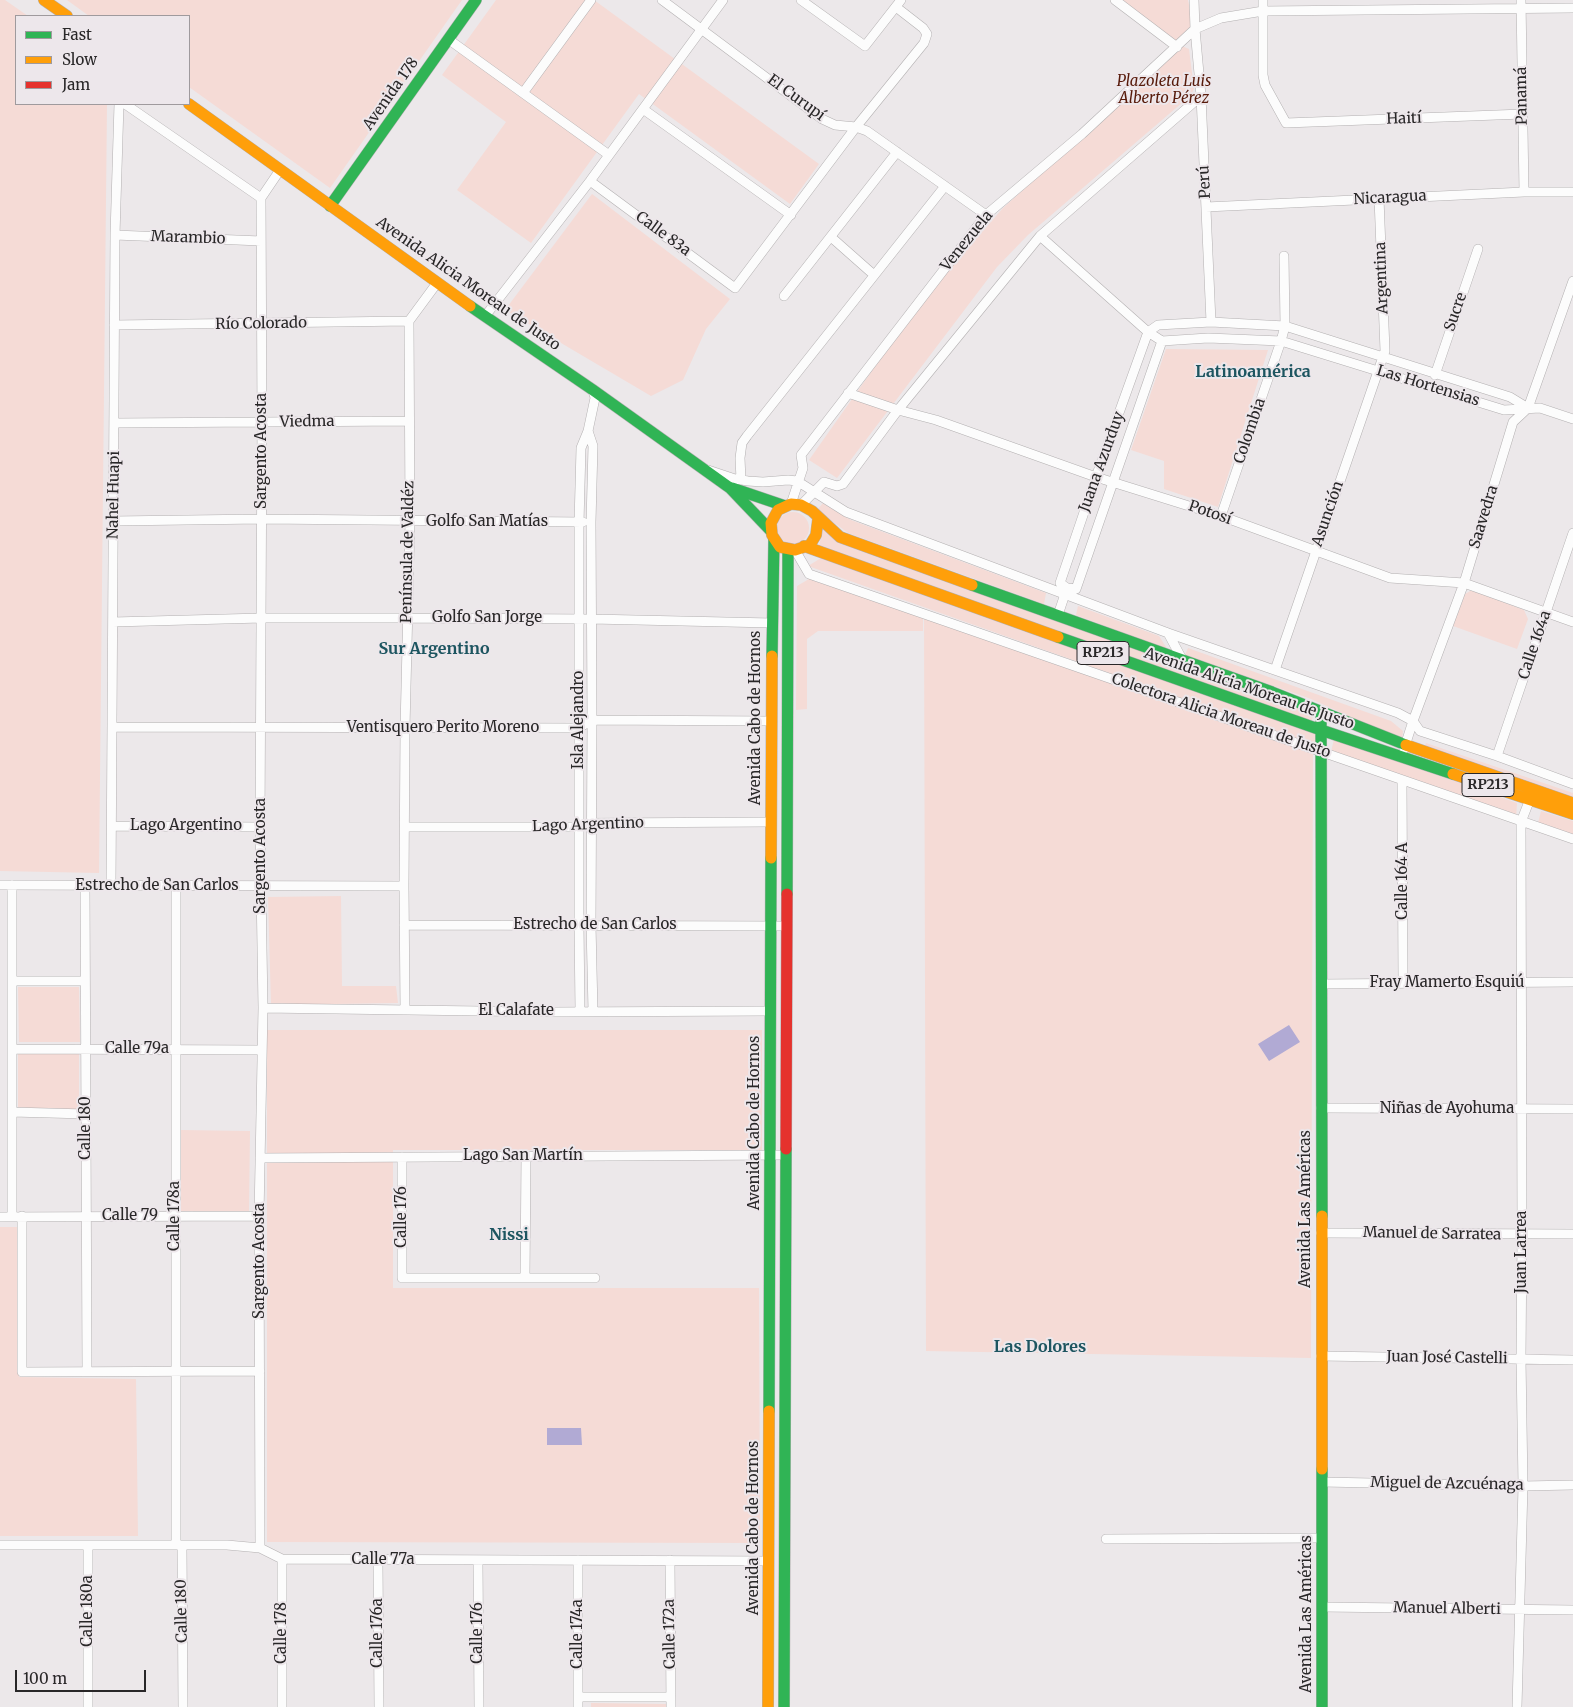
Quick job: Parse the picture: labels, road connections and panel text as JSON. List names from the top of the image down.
{
  "streets": {
    "main road": [
      "Avenida 178",
      "Avenida Alicia Moreau de Justo",
      "RP213",
      "Avenida Cabo de Hornos",
      "Avenida Las Américas"
    ],
    "street": [
      "Panamá",
      "El Curupí",
      "Haití",
      "Perú",
      "Nicaragua",
      "Calle 83a",
      "Marambio",
      "Venezuela",
      "Argentina",
      "Sucre",
      "Río Colorado",
      "Las Hortensias",
      "Viedma",
      "Colombia",
      "Sargento Acosta",
      "Juana Azurduy",
      "Nahel Huapi",
      "Potosí",
      "Asunción",
      "Saavedra",
      "Golfo San Matías",
      "Península de Valdéz",
      "Golfo San Jorge",
      "Calle 164a",
      "Colectora Alicia Moreau de Justo",
      "Isla Alejandro",
      "Ventisquero Perito Moreno",
      "Lago Argentino",
      "Calle 164 A",
      "Estrecho de San Carlos",
      "Fray Mamerto Esquiú",
      "El Calafate",
      "Calle 79a",
      "Niñas de Ayohuma",
      "Calle 180",
      "Lago San Martín",
      "Calle 79",
      "Calle 178a",
      "Calle 176",
      "Manuel de Sarratea",
      "Juan Larrea",
      "Juan José Castelli",
      "Miguel de Azcuénaga",
      "Calle 77a",
      "Manuel Alberti",
      "Calle 180a",
      "Calle 178",
      "Calle 176a",
      "Calle 174a",
      "Calle 172a"
    ]
  },
  "crossings": [
    ["Avenida 178", "Avenida Alicia Moreau de Justo"],
    ["Panamá", "Haití"],
    ["Panamá", "Nicaragua"],
    ["Panamá", "Venezuela"],
    ["El Curupí", "Venezuela"],
    ["Haití", "Venezuela"],
    ["Perú", "Nicaragua"],
    ["Perú", "Venezuela"],
    ["Perú", "Las Hortensias"],
    ["Nicaragua", "Argentina"],
    ["Marambio", "Sargento Acosta"],
    ["Marambio", "Nahel Huapi"],
    ["Venezuela", "Avenida Alicia Moreau de Justo"],
    ["Venezuela", "Potosí"],
    ["Venezuela", "Colectora Alicia Moreau de Justo"],
    ["Venezuela", "Avenida Cabo de Hornos"],
    ["Argentina", "Las Hortensias"],
    ["Argentina", "Asunción"],
    ["Avenida Alicia Moreau de Justo", "Juana Azurduy"],
    ["Avenida Alicia Moreau de Justo", "Saavedra"],
    ["Avenida Alicia Moreau de Justo", "Colectora Alicia Moreau de Justo"],
    ["Avenida Alicia Moreau de Justo", "Avenida Cabo de Hornos"],
    ["Avenida Alicia Moreau de Justo", "Isla Alejandro"],
    ["Avenida Alicia Moreau de Justo", "Avenida Las Américas"],
    ["Avenida Alicia Moreau de Justo", "Juan Larrea"],
    ["Sucre", "Las Hortensias"],
    ["Río Colorado", "Sargento Acosta"],
    ["Río Colorado", "Nahel Huapi"],
    ["Río Colorado", "Península de Valdéz"],
    ["Las Hortensias", "Colombia"],
    ["Las Hortensias", "Juana Azurduy"],
    ["Las Hortensias", "Asunción"],
    ["Las Hortensias", "Saavedra"],
    ["Viedma", "Sargento Acosta"],
    ["Viedma", "Nahel Huapi"],
    ["Viedma", "Península de Valdéz"],
    ["Colombia", "Potosí"],
    ["Sargento Acosta", "Golfo San Matías"],
    ["Sargento Acosta", "Golfo San Jorge"],
    ["Sargento Acosta", "Ventisquero Perito Moreno"],
    ["Sargento Acosta", "Lago Argentino"],
    ["Sargento Acosta", "Estrecho de San Carlos"],
    ["Sargento Acosta", "El Calafate"],
    ["Sargento Acosta", "Calle 79a"],
    ["Sargento Acosta", "Lago San Martín"],
    ["Sargento Acosta", "Calle 79"],
    ["Sargento Acosta", "Calle 77a"],
    ["Juana Azurduy", "Potosí"],
    ["Nahel Huapi", "Golfo San Matías"],
    ["Nahel Huapi", "Golfo San Jorge"],
    ["Nahel Huapi", "Ventisquero Perito Moreno"],
    ["Nahel Huapi", "Lago Argentino"],
    ["Nahel Huapi", "Estrecho de San Carlos"],
    ["Potosí", "Asunción"],
    ["Potosí", "Saavedra"],
    ["Potosí", "Calle 164a"],
    ["Golfo San Matías", "Península de Valdéz"],
    ["Golfo San Matías", "Isla Alejandro"],
    ["Península de Valdéz", "Golfo San Jorge"],
    ["Península de Valdéz", "Ventisquero Perito Moreno"],
    ["Península de Valdéz", "Lago Argentino"],
    ["Península de Valdéz", "Estrecho de San Carlos"],
    ["Península de Valdéz", "El Calafate"],
    ["Golfo San Jorge", "Avenida Cabo de Hornos"],
    ["Golfo San Jorge", "Isla Alejandro"],
    ["Colectora Alicia Moreau de Justo", "Avenida Cabo de Hornos"],
    ["Colectora Alicia Moreau de Justo", "Calle 164 A"],
    ["Colectora Alicia Moreau de Justo", "Avenida Las Américas"],
    ["Colectora Alicia Moreau de Justo", "Juan Larrea"],
    ["Avenida Cabo de Hornos", "Lago Argentino"],
    ["Avenida Cabo de Hornos", "Estrecho de San Carlos"],
    ["Avenida Cabo de Hornos", "El Calafate"],
    ["Avenida Cabo de Hornos", "Lago San Martín"],
    ["Avenida Cabo de Hornos", "Calle 77a"],
    ["Isla Alejandro", "Ventisquero Perito Moreno"],
    ["Isla Alejandro", "Lago Argentino"],
    ["Isla Alejandro", "Estrecho de San Carlos"],
    ["Isla Alejandro", "El Calafate"],
    ["Calle 164 A", "Fray Mamerto Esquiú"],
    ["Estrecho de San Carlos", "Calle 180"],
    ["Estrecho de San Carlos", "Calle 178a"],
    ["Fray Mamerto Esquiú", "Avenida Las Américas"],
    ["Fray Mamerto Esquiú", "Juan Larrea"],
    ["Calle 79a", "Calle 180"],
    ["Calle 79a", "Calle 178a"],
    ["Niñas de Ayohuma", "Avenida Las Américas"],
    ["Niñas de Ayohuma", "Juan Larrea"],
    ["Calle 180", "Calle 79"],
    ["Calle 180", "Calle 178a"],
    ["Calle 180", "Calle 77a"],
    ["Lago San Martín", "Calle 176"],
    ["Avenida Las Américas", "Manuel de Sarratea"],
    ["Avenida Las Américas", "Juan José Castelli"],
    ["Avenida Las Américas", "Miguel de Azcuénaga"],
    ["Avenida Las Américas", "Manuel Alberti"],
    ["Calle 79", "Calle 178a"],
    ["Calle 178a", "Calle 77a"],
    ["Calle 176", "Calle 77a"],
    ["Manuel de Sarratea", "Juan Larrea"],
    ["Juan Larrea", "Juan José Castelli"],
    ["Juan Larrea", "Miguel de Azcuénaga"],
    ["Juan Larrea", "Manuel Alberti"],
    ["Calle 77a", "Calle 180a"],
    ["Calle 77a", "Calle 178"],
    ["Calle 77a", "Calle 176a"],
    ["Calle 77a", "Calle 174a"],
    ["Calle 77a", "Calle 172a"]
  ],
  "districts": [
    "Latinoamérica",
    "Sur Argentino",
    "Nissi",
    "Las Dolores"
  ],
  "parks": ["Plazoleta Luis Alberto Pérez"],
  "legend": ["Fast", "Slow", "Jam"],
  "scale_bar": "100 m"
}
